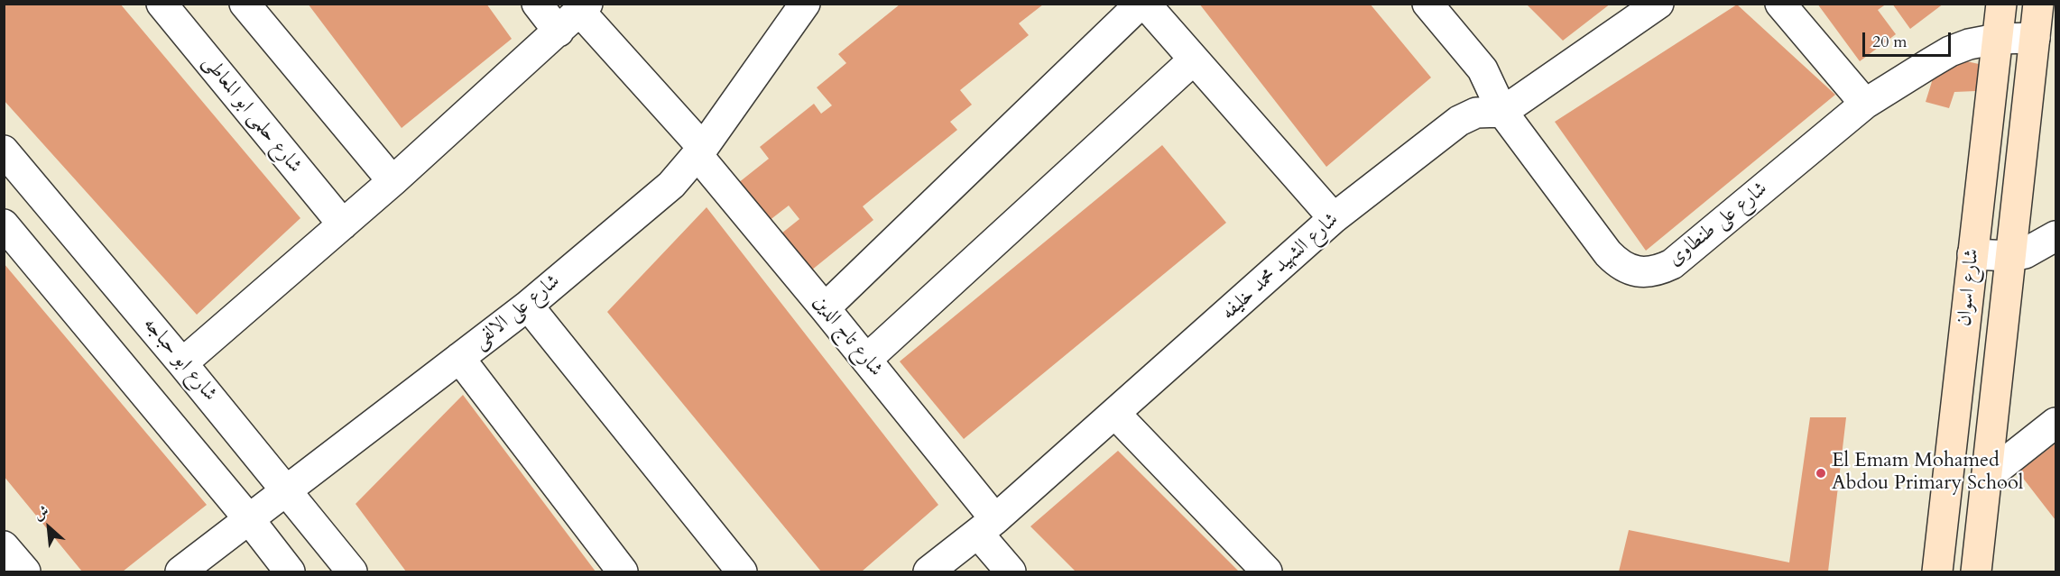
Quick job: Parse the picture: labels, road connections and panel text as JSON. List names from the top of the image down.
{
  "streets": {
    "street": [
      "شارع حلمى ابو المعاطى",
      "شارع على طنطاوى",
      "شارع الشهيد محمد خليفه",
      "شارع اسوان",
      "شارع على الالفى",
      "شارع تاج الدين",
      "شارع ابو حباجه"
    ]
  },
  "crossings": [
    ["شارع على طنطاوى", "شارع الشهيد محمد خليفه"],
    ["شارع على طنطاوى", "شارع اسوان"],
    ["شارع الشهيد محمد خليفه", "شارع تاج الدين"],
    ["شارع على الالفى", "شارع تاج الدين"],
    ["شارع على الالفى", "شارع ابو حباجه"]
  ],
  "places": ["El Emam Mohamed Abdou Primary School"],
  "scale_bar": "20 m",
  "north": "top left"
}
